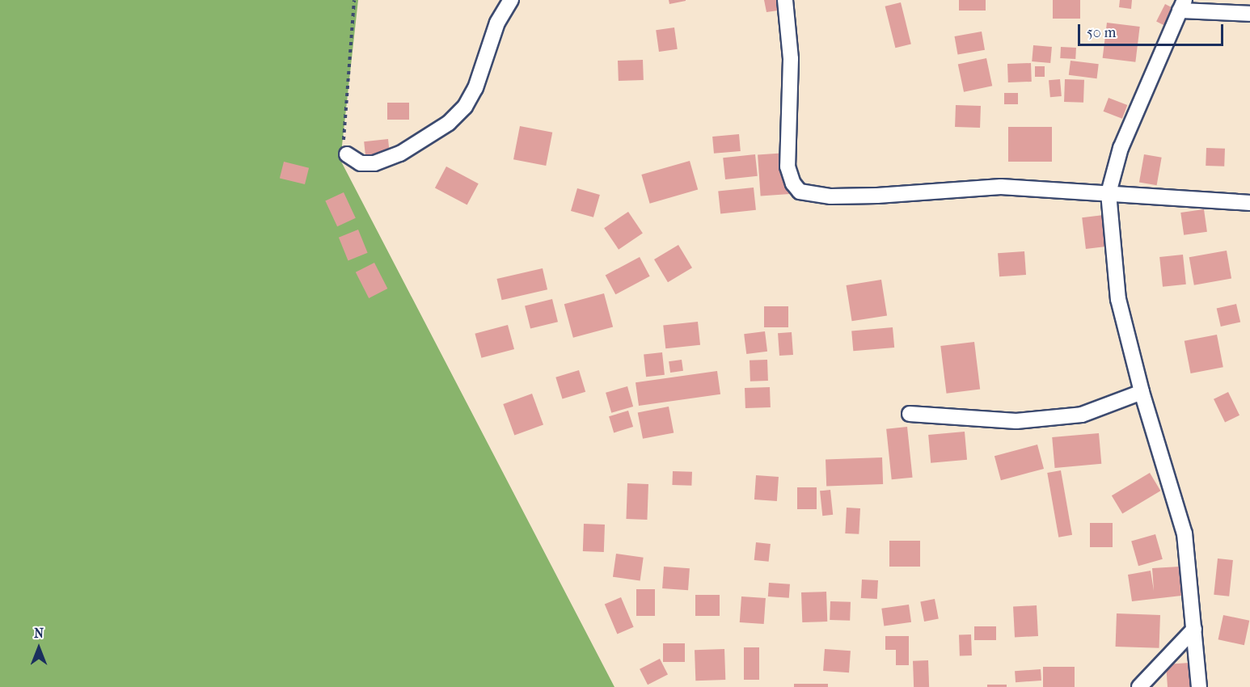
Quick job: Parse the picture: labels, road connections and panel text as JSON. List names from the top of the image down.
{
  "scale_bar": "50 m",
  "north": "top"
}
